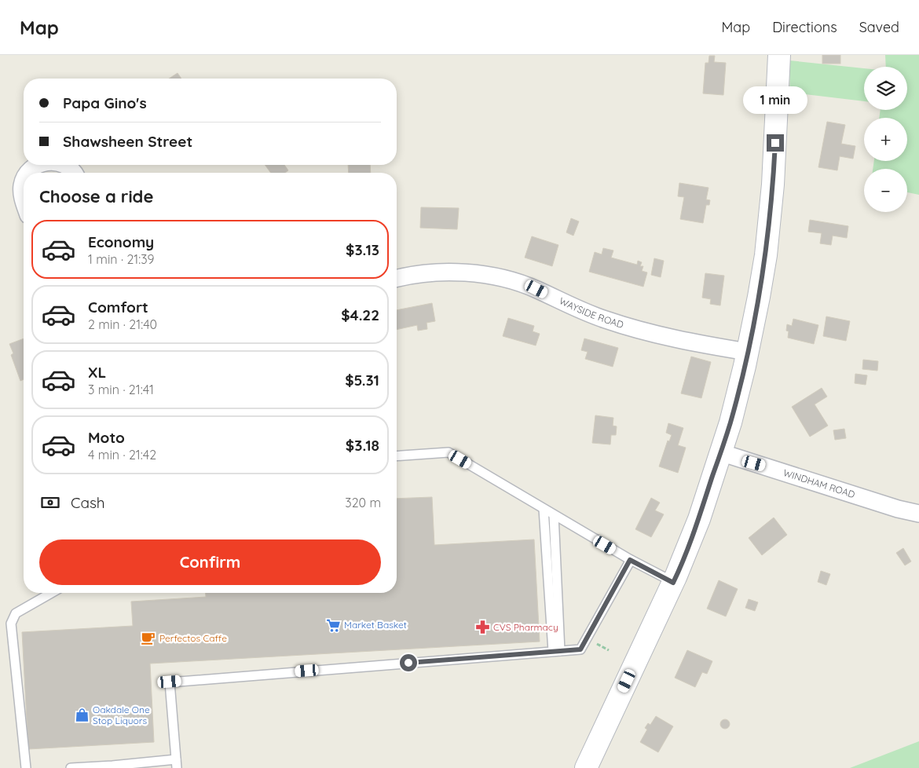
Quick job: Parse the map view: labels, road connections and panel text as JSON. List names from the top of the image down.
{
  "streets": {
    "street": ["WAYSIDE ROAD", "WINDHAM ROAD"]
  },
  "places": {
    "supermarket": ["Market Basket"],
    "pharmacy": ["CVS Pharmacy"],
    "cafe": ["Perfectos Caffe"],
    "shop": ["Oakdale One Stop Liquors"]
  },
  "page": {
    "header": "Map",
    "nav": ["Map", "Directions", "Saved"],
    "map_buttons": ["+", "−"],
    "banner": ["Papa Gino's", "Shawsheen Street"],
    "bubble": "1 min",
    "heading": "Choose a ride",
    "list": [
      {
        "name": "Economy",
        "note": "1 min · 21:39",
        "value": "$3.13"
      },
      {
        "name": "Comfort",
        "note": "2 min · 21:40",
        "value": "$4.22"
      },
      {
        "name": "XL",
        "note": "3 min · 21:41",
        "value": "$5.31"
      },
      {
        "name": "Moto",
        "note": "4 min · 21:42",
        "value": "$3.18"
      }
    ],
    "pay": ["Cash", "320 m"],
    "buttons": "Confirm"
  }
}
